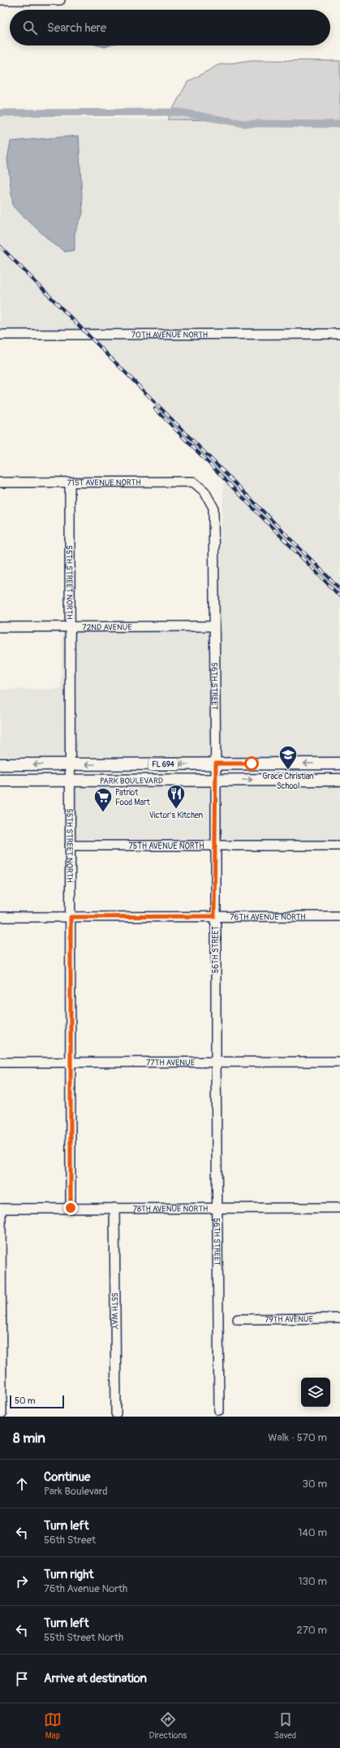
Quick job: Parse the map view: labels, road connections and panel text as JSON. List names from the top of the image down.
{
  "streets": {
    "main road": ["FL 694", "PARK BOULEVARD"],
    "street": [
      "70TH AVENUE NORTH",
      "71ST AVENUE NORTH",
      "55TH STREET NORTH",
      "72ND AVENUE",
      "56TH STREET",
      "75TH AVENUE NORTH",
      "76TH AVENUE NORTH",
      "77TH AVENUE",
      "78TH AVENUE NORTH",
      "55TH WAY",
      "79TH AVENUE"
    ]
  },
  "crossings": [
    ["71ST AVENUE NORTH", "55TH STREET NORTH"],
    ["71ST AVENUE NORTH", "56TH STREET"],
    ["55TH STREET NORTH", "72ND AVENUE"],
    ["55TH STREET NORTH", "PARK BOULEVARD"],
    ["55TH STREET NORTH", "75TH AVENUE NORTH"],
    ["55TH STREET NORTH", "76TH AVENUE NORTH"],
    ["55TH STREET NORTH", "77TH AVENUE"],
    ["55TH STREET NORTH", "78TH AVENUE NORTH"],
    ["72ND AVENUE", "56TH STREET"],
    ["56TH STREET", "PARK BOULEVARD"],
    ["56TH STREET", "75TH AVENUE NORTH"],
    ["56TH STREET", "76TH AVENUE NORTH"],
    ["56TH STREET", "77TH AVENUE"],
    ["56TH STREET", "78TH AVENUE NORTH"],
    ["78TH AVENUE NORTH", "55TH WAY"]
  ],
  "places": {
    "school or university": ["Grace Christian School"],
    "restaurant": ["Victor's Kitchen"],
    "supermarket": ["Patriot Food Mart"]
  },
  "scale_bar": "50 m",
  "page": {
    "search": "Search here",
    "scale": "50 m",
    "heading": ["8 min", "Walk · 570 m"],
    "list": [
      ["Continue", "Park Boulevard", "30 m"],
      ["Turn left", "56th Street", "140 m"],
      ["Turn right", "76th Avenue North", "130 m"],
      ["Turn left", "55th Street North", "270 m"],
      "Arrive at destination"
    ],
    "nav": ["Map", "Directions", "Saved"]
  }
}
